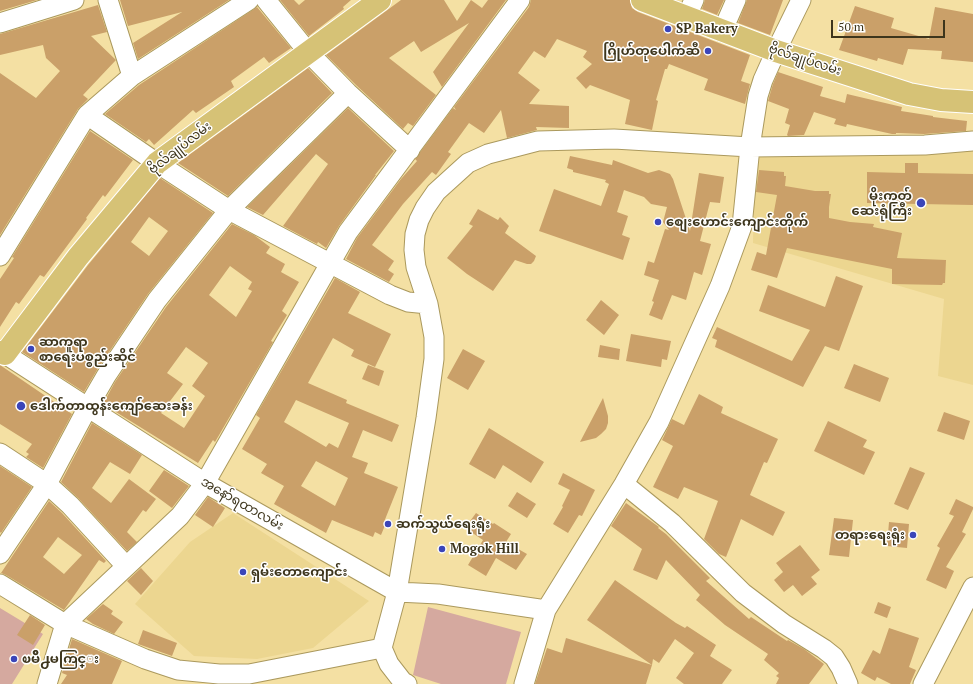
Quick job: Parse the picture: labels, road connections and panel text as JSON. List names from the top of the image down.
{
  "streets": {
    "main road": ["ဗိုလ်‌ချုပ်‌လမ်း"],
    "street": ["အ‌နော်‌ရထာလမ်း"]
  },
  "crossings": [
    ["ဗိုလ်‌ချုပ်‌လမ်း", "အ‌နော်‌ရထာလမ်း"]
  ],
  "places": [
    "SP Bakery",
    "ဂြိုဟ်တုပေါက်ဆီ",
    "မိုးကုတ်‌ ‌ဆေးရုံကြီး",
    "စျေးဟောင်းကျောင်းတိုက်",
    "ဆာကူရာ စာရေးပစ္စည်းဆိုင်",
    "ဒေါက်တာထွန်းကျော်ဆေးခန်း",
    "ဆက်သွယ်ရေးရုံး",
    "တရားရေးရုံး",
    "Mogok Hill",
    "ရှမ်းတောကျောင်း",
    "ၿမိဳ႕မကြင္း"
  ],
  "scale_bar": "50 m"
}
